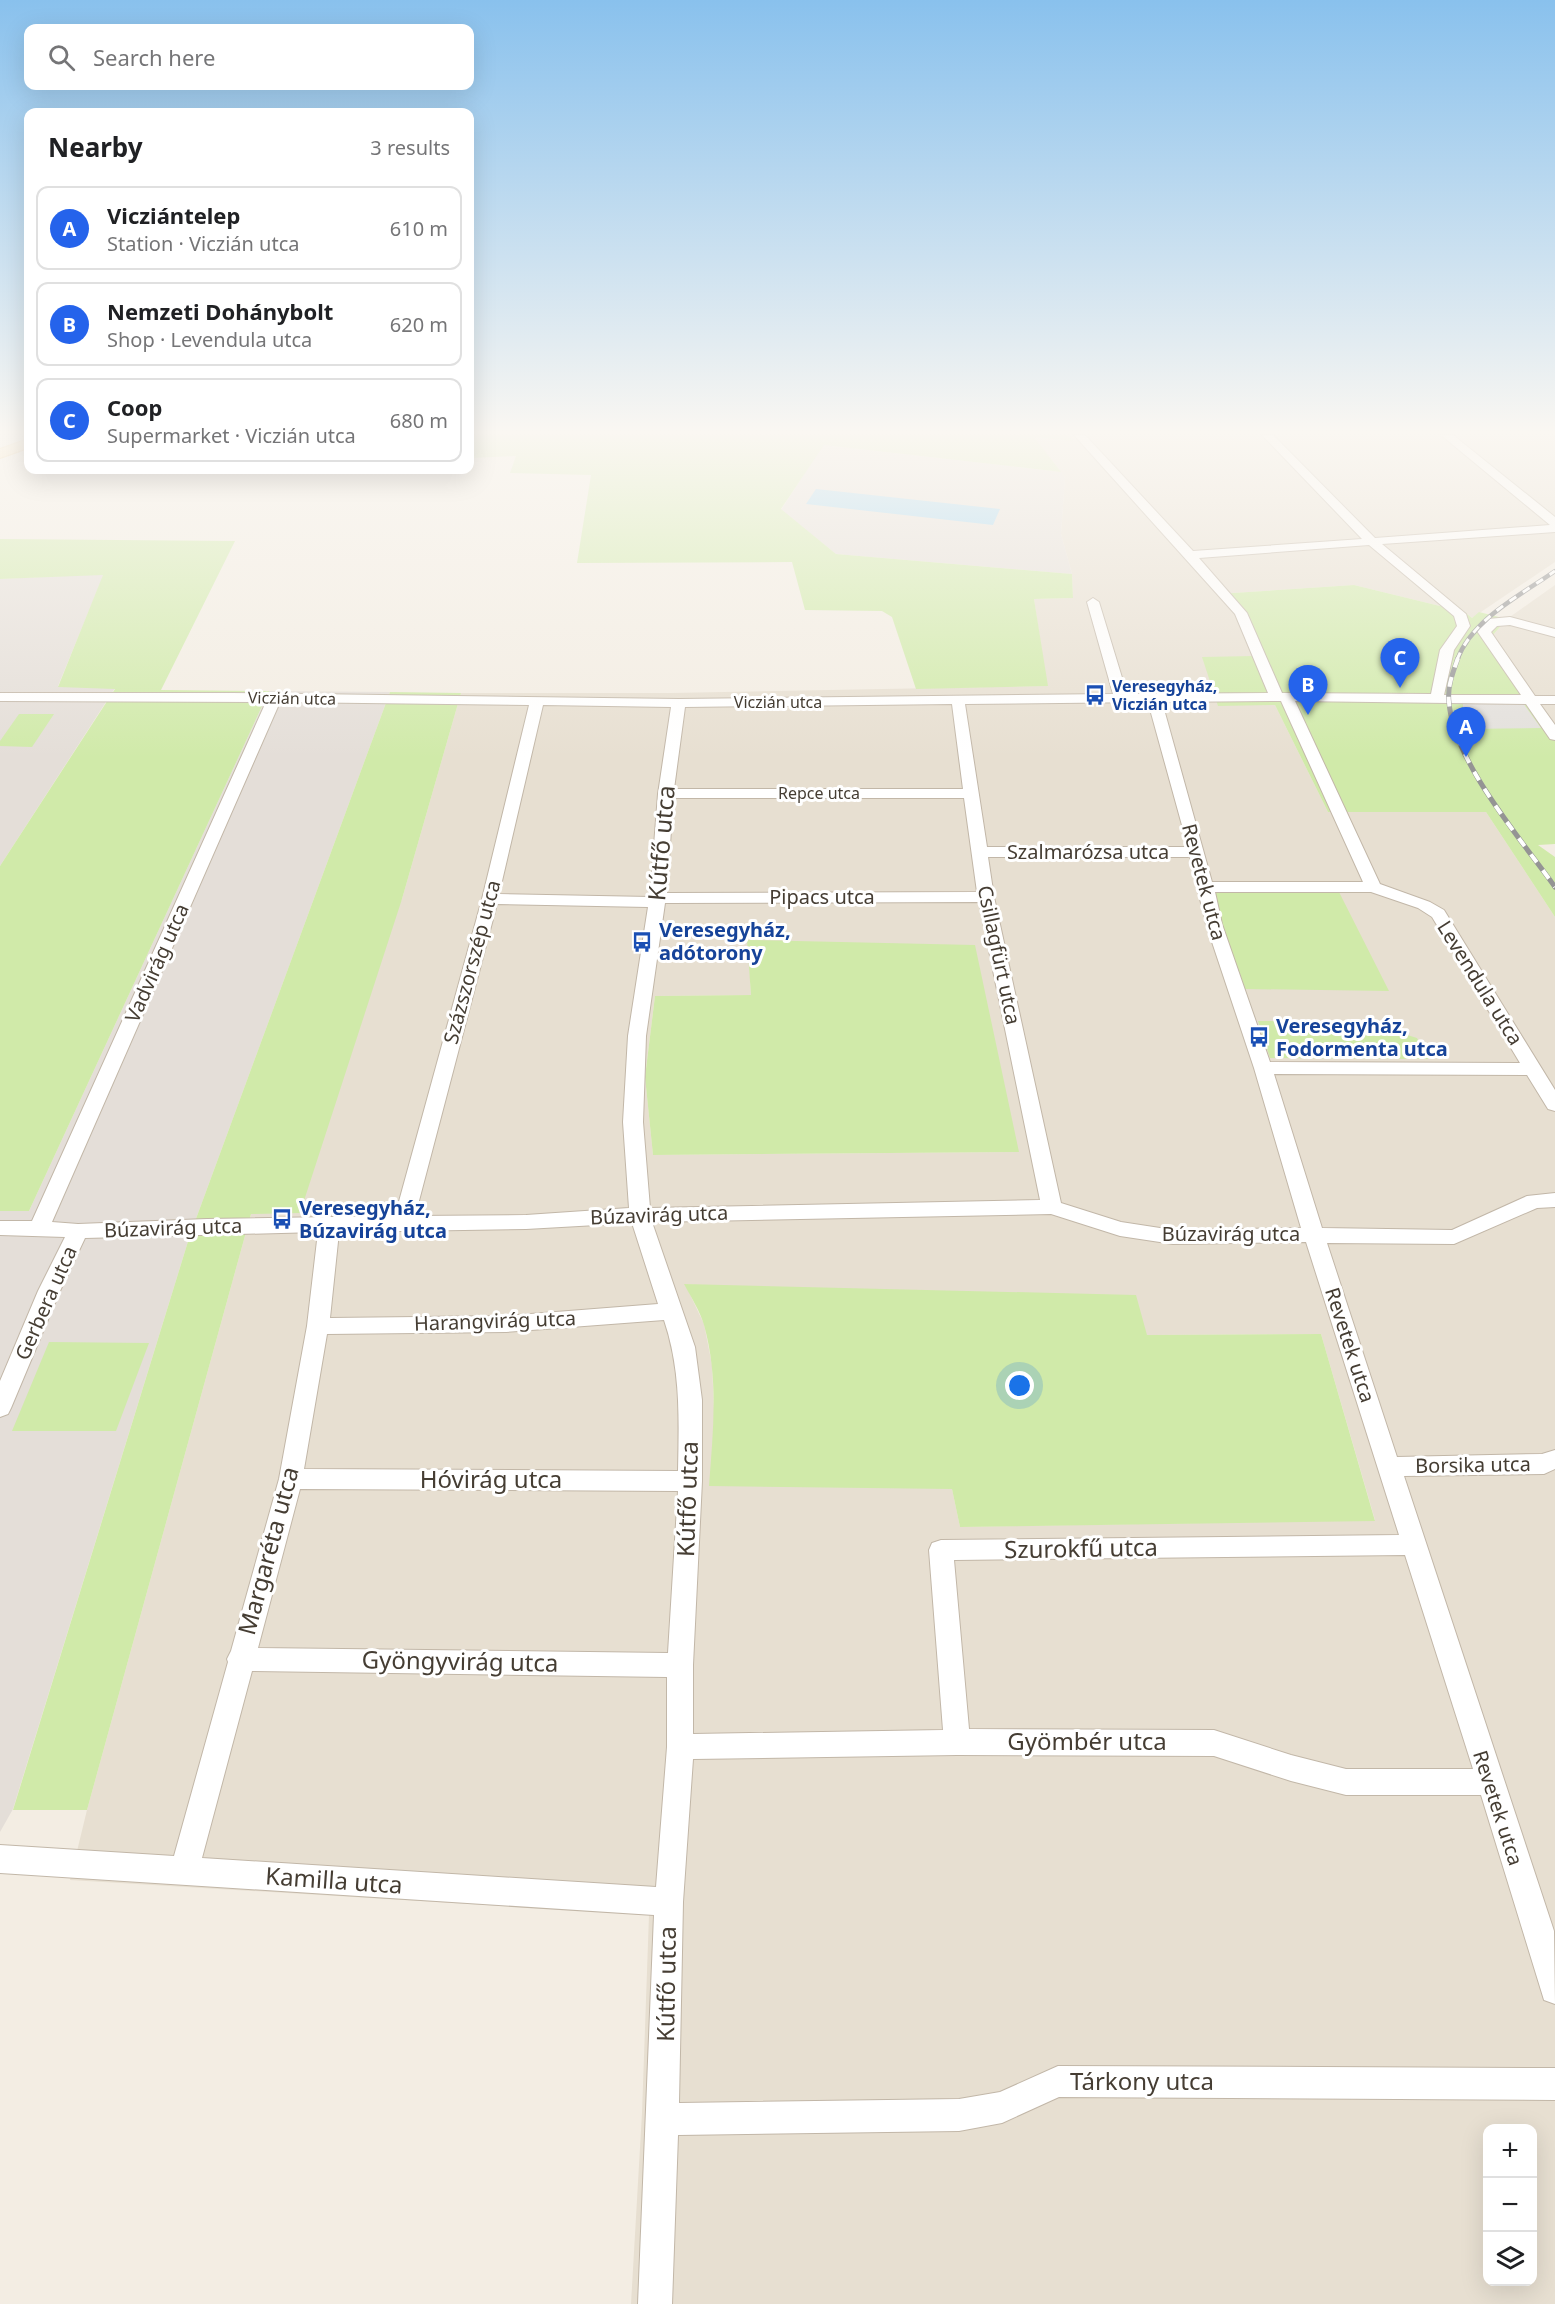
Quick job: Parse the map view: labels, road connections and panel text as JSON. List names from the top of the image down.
{
  "streets": {
    "street": [
      "Viczián utca",
      "Repce utca",
      "Kútfő utca",
      "Szalmarózsa utca",
      "Revetek utca",
      "Pipacs utca",
      "Csillagfürt utca",
      "Százszorszép utca",
      "Vadvirág utca",
      "Levendula utca",
      "Búzavirág utca",
      "Gerbera utca",
      "Harangvirág utca",
      "Borsika utca",
      "Hóvirág utca",
      "Szurokfű utca",
      "Margaréta utca",
      "Gyöngyvirág utca",
      "Gyömbér utca",
      "Kamilla utca",
      "Tárkony utca"
    ]
  },
  "crossings": [
    ["Viczián utca", "Kútfő utca"],
    ["Viczián utca", "Revetek utca"],
    ["Viczián utca", "Csillagfürt utca"],
    ["Viczián utca", "Százszorszép utca"],
    ["Viczián utca", "Vadvirág utca"],
    ["Repce utca", "Kútfő utca"],
    ["Repce utca", "Csillagfürt utca"],
    ["Kútfő utca", "Pipacs utca"],
    ["Kútfő utca", "Búzavirág utca"],
    ["Kútfő utca", "Harangvirág utca"],
    ["Kútfő utca", "Hóvirág utca"],
    ["Kútfő utca", "Gyöngyvirág utca"],
    ["Kútfő utca", "Gyömbér utca"],
    ["Kútfő utca", "Kamilla utca"],
    ["Kútfő utca", "Tárkony utca"],
    ["Szalmarózsa utca", "Revetek utca"],
    ["Szalmarózsa utca", "Csillagfürt utca"],
    ["Revetek utca", "Búzavirág utca"],
    ["Revetek utca", "Borsika utca"],
    ["Revetek utca", "Szurokfű utca"],
    ["Revetek utca", "Gyömbér utca"],
    ["Pipacs utca", "Csillagfürt utca"],
    ["Pipacs utca", "Százszorszép utca"],
    ["Csillagfürt utca", "Búzavirág utca"],
    ["Százszorszép utca", "Búzavirág utca"],
    ["Vadvirág utca", "Búzavirág utca"],
    ["Búzavirág utca", "Gerbera utca"],
    ["Búzavirág utca", "Margaréta utca"],
    ["Harangvirág utca", "Margaréta utca"],
    ["Hóvirág utca", "Margaréta utca"],
    ["Szurokfű utca", "Gyömbér utca"],
    ["Margaréta utca", "Gyöngyvirág utca"],
    ["Margaréta utca", "Kamilla utca"]
  ],
  "places": {
    "bus stop": [
      "Veresegyház, Viczián utca",
      "Veresegyház, adótorony",
      "Veresegyház, Fodormenta utca",
      "Veresegyház, Búzavirág utca"
    ]
  },
  "page": {
    "search": "Search here",
    "heading": ["Nearby", "3 results"],
    "list": [
      {
        "mark": "A",
        "name": "Vicziántelep",
        "note": "Station · Viczián utca",
        "value": "610 m"
      },
      {
        "mark": "B",
        "name": "Nemzeti Dohánybolt",
        "note": "Shop · Levendula utca",
        "value": "620 m"
      },
      {
        "mark": "C",
        "name": "Coop",
        "note": "Supermarket · Viczián utca",
        "value": "680 m"
      }
    ],
    "pins": ["C", "B", "A"],
    "map_buttons": ["+", "−"]
  }
}
